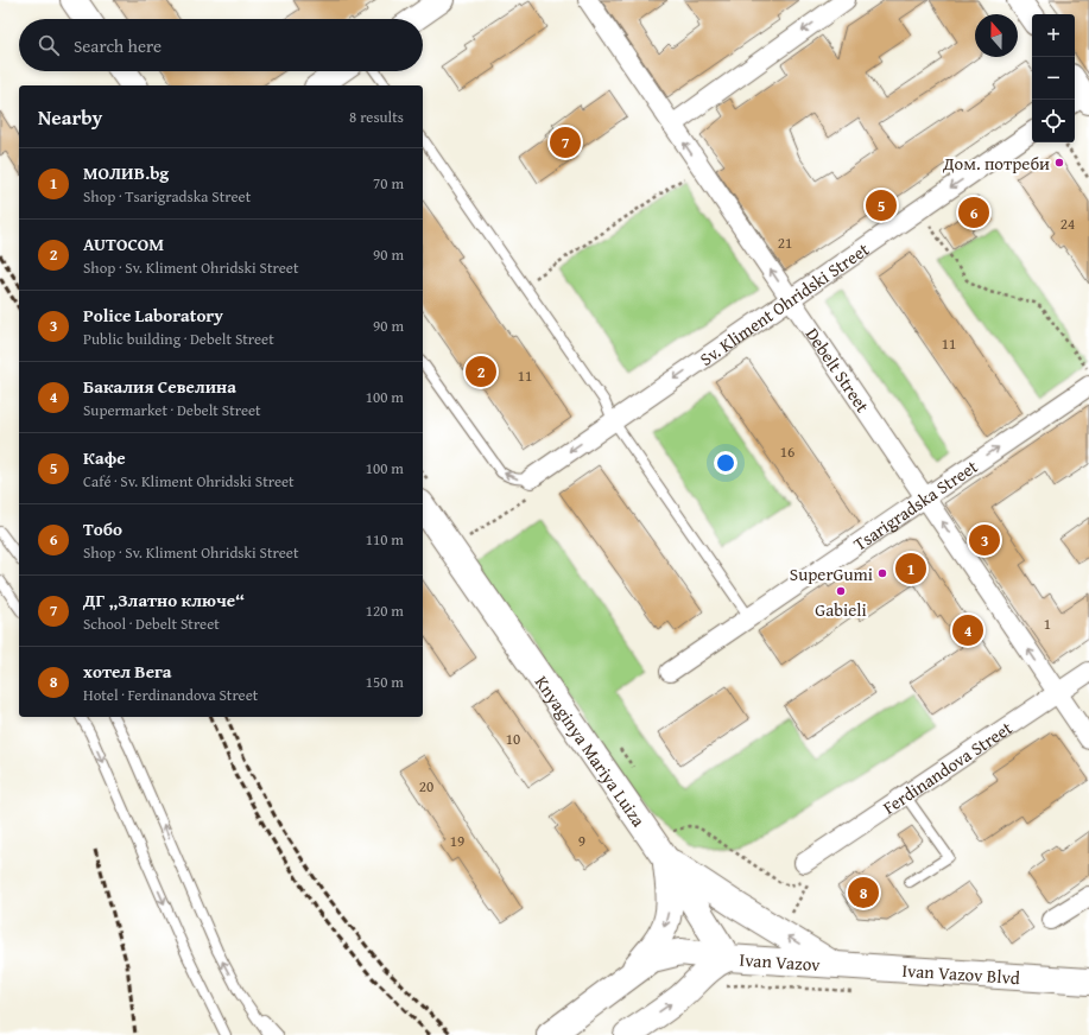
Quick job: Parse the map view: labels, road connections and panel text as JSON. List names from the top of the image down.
{
  "streets": {
    "main road": ["Knyaginya Mariya Luiza", "Ivan Vazov", "Ivan Vazov Blvd"],
    "street": [
      "Sv. Kliment Ohridski Street",
      "Debelt Street",
      "Tsarigradska Street",
      "Ferdinandova Street"
    ]
  },
  "crossings": [
    ["Sv. Kliment Ohridski Street", "Debelt Street"],
    ["Debelt Street", "Tsarigradska Street"],
    ["Debelt Street", "Ferdinandova Street"],
    ["Knyaginya Mariya Luiza", "Ivan Vazov"],
    ["Ivan Vazov", "Ivan Vazov Blvd"]
  ],
  "one_way": ["Sv. Kliment Ohridski Street", "Debelt Street", "Tsarigradska Street"],
  "places": ["Дом. потреби", "SuperGumi", "Gabieli"],
  "house_numbers": [
    "24",
    "21",
    "11",
    "11",
    "16",
    "1",
    "10",
    "20",
    "19",
    "9"
  ],
  "north": "top",
  "page": {
    "map_buttons": ["+", "−"],
    "search": "Search here",
    "heading": ["Nearby", "8 results"],
    "pins": [
      "7",
      "5",
      "6",
      "2",
      "3",
      "1",
      "4",
      "8"
    ],
    "list": [
      {
        "mark": "1",
        "name": "МОЛИВ.bg",
        "note": "Shop · Tsarigradska Street",
        "value": "70 m"
      },
      {
        "mark": "2",
        "name": "AUTOCOM",
        "note": "Shop · Sv. Kliment Ohridski Street",
        "value": "90 m"
      },
      {
        "mark": "3",
        "name": "Police Laboratory",
        "note": "Public building · Debelt Street",
        "value": "90 m"
      },
      {
        "mark": "4",
        "name": "Бакалия Севелина",
        "note": "Supermarket · Debelt Street",
        "value": "100 m"
      },
      {
        "mark": "5",
        "name": "Кафе",
        "note": "Café · Sv. Kliment Ohridski Street",
        "value": "100 m"
      },
      {
        "mark": "6",
        "name": "Тобо",
        "note": "Shop · Sv. Kliment Ohridski Street",
        "value": "110 m"
      },
      {
        "mark": "7",
        "name": "ДГ „Златно ключе“",
        "note": "School · Debelt Street",
        "value": "120 m"
      },
      {
        "mark": "8",
        "name": "хотел Вега",
        "note": "Hotel · Ferdinandova Street",
        "value": "150 m"
      }
    ]
  }
}
